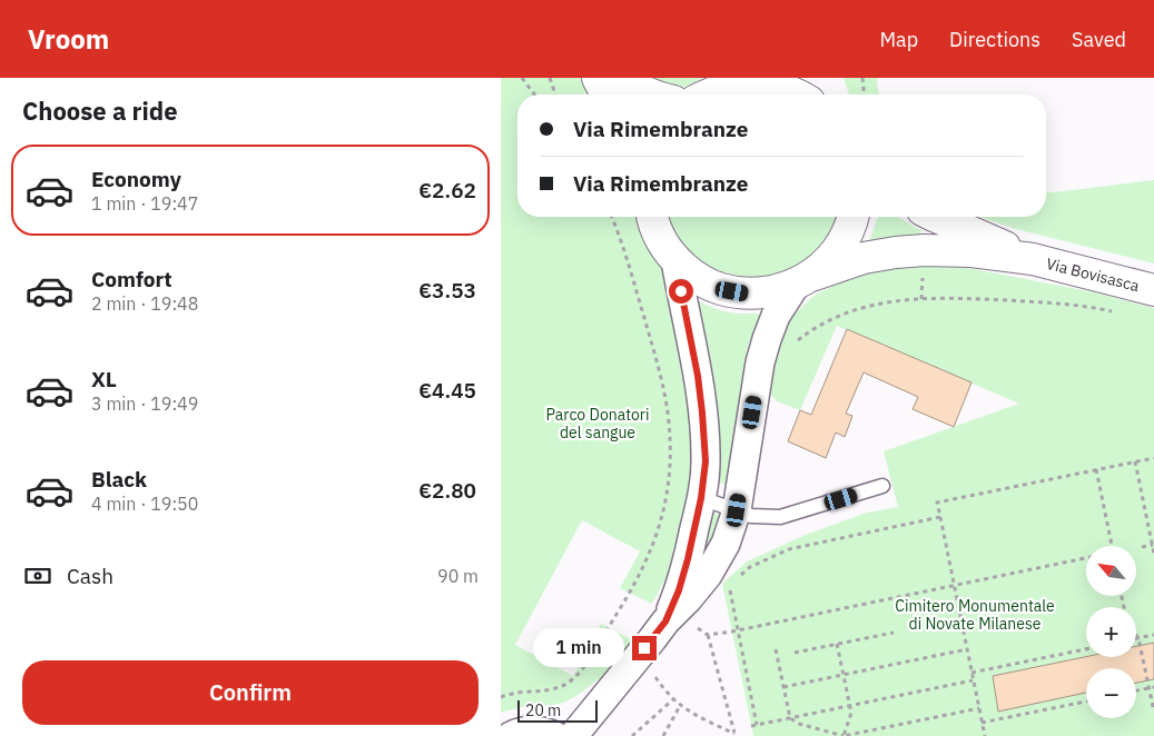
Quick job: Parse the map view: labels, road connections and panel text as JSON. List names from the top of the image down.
{
  "streets": {
    "street": ["Via Bovisasca"]
  },
  "parks": ["Parco Donatori del sangue", "Cimitero Monumentale di Novate Milanese"],
  "scale_bar": "20 m",
  "north": "top left",
  "page": {
    "header": "Vroom",
    "nav": ["Map", "Directions", "Saved"],
    "heading": "Choose a ride",
    "banner": ["Via Rimembranze", "Via Rimembranze"],
    "list": [
      {
        "name": "Economy",
        "note": "1 min · 19:47",
        "value": "€2.62"
      },
      {
        "name": "Comfort",
        "note": "2 min · 19:48",
        "value": "€3.53"
      },
      {
        "name": "XL",
        "note": "3 min · 19:49",
        "value": "€4.45"
      },
      {
        "name": "Black",
        "note": "4 min · 19:50",
        "value": "€2.80"
      }
    ],
    "pay": ["Cash", "90 m"],
    "map_buttons": ["+", "−"],
    "bubble": "1 min",
    "buttons": "Confirm",
    "scale": "20 m"
  }
}
